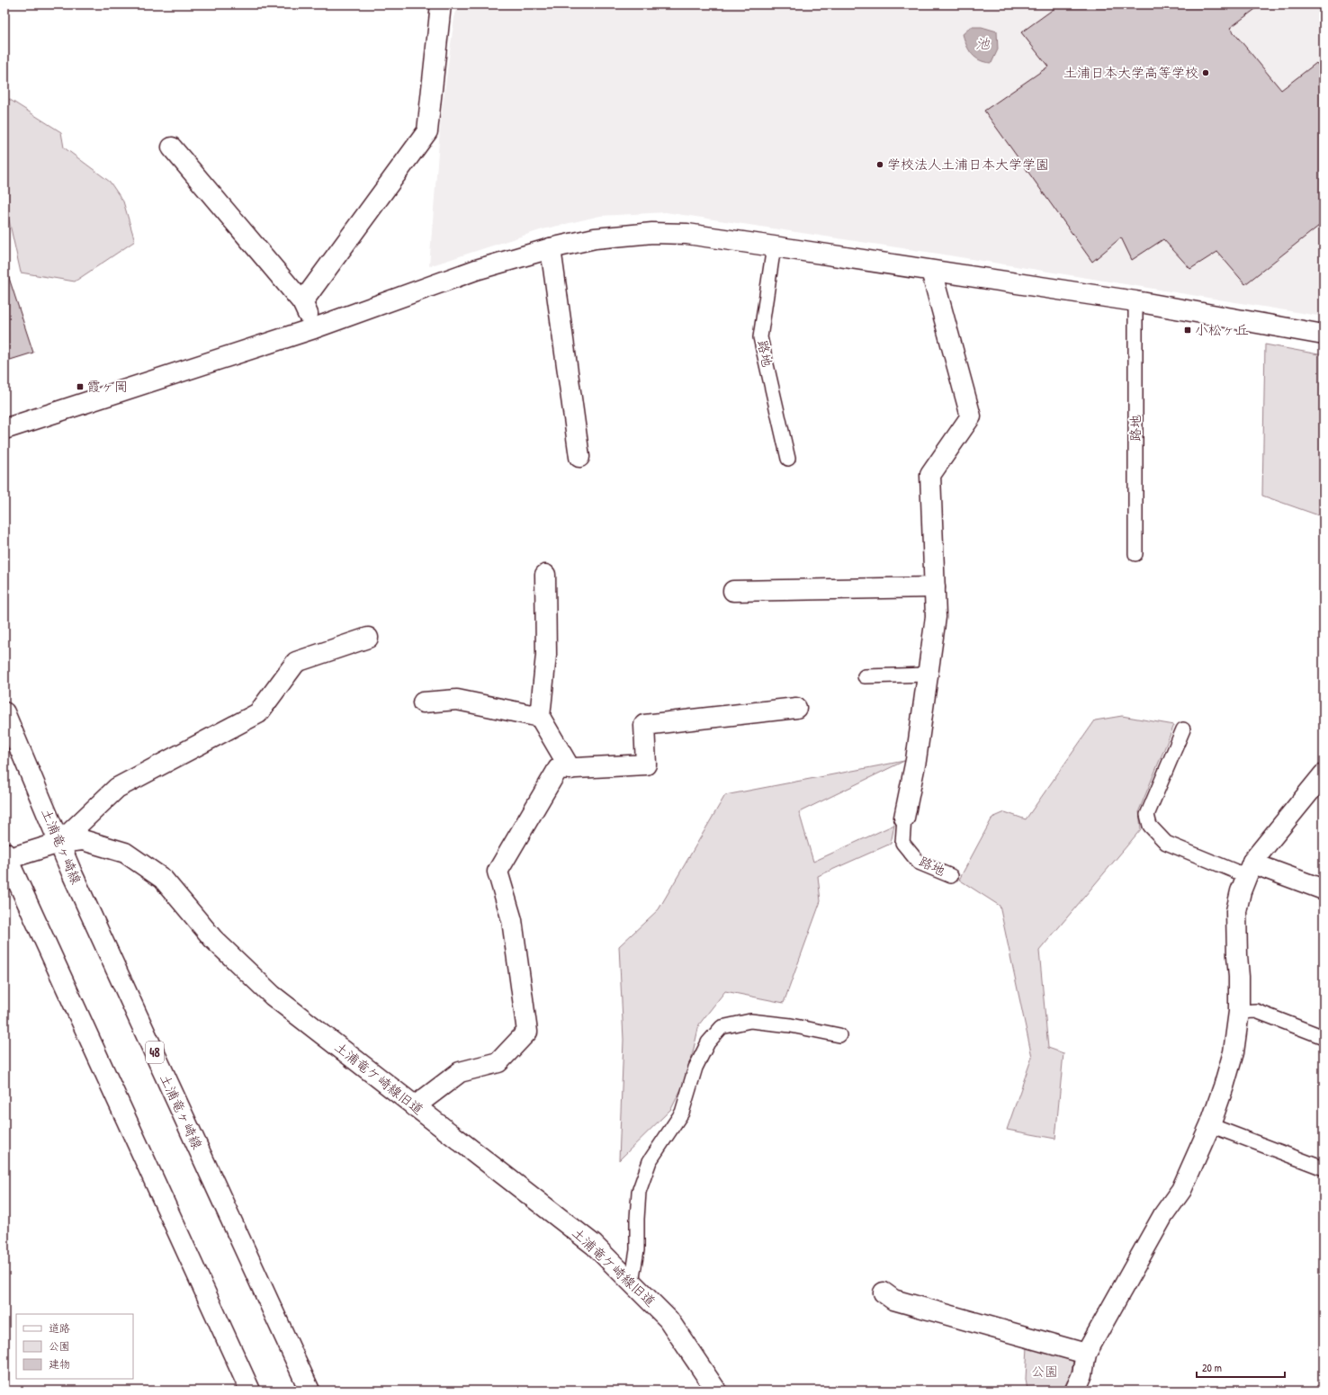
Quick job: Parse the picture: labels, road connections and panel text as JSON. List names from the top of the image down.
{
  "streets": {
    "street": ["土浦竜ヶ崎線", "48", "土浦竜ケ崎線旧道"],
    "lane": ["路地"]
  },
  "crossings": [
    ["土浦竜ヶ崎線", "土浦竜ケ崎線旧道"]
  ],
  "water": ["池"],
  "parks": ["公園"],
  "places": {
    "other": ["土浦日本大学高等学校", "学校法人土浦日本大学学園"],
    "transit": ["小松ヶ丘", "霞ヶ岡"]
  },
  "legend": ["道路", "公園", "建物"],
  "scale_bar": "20 m"
}
